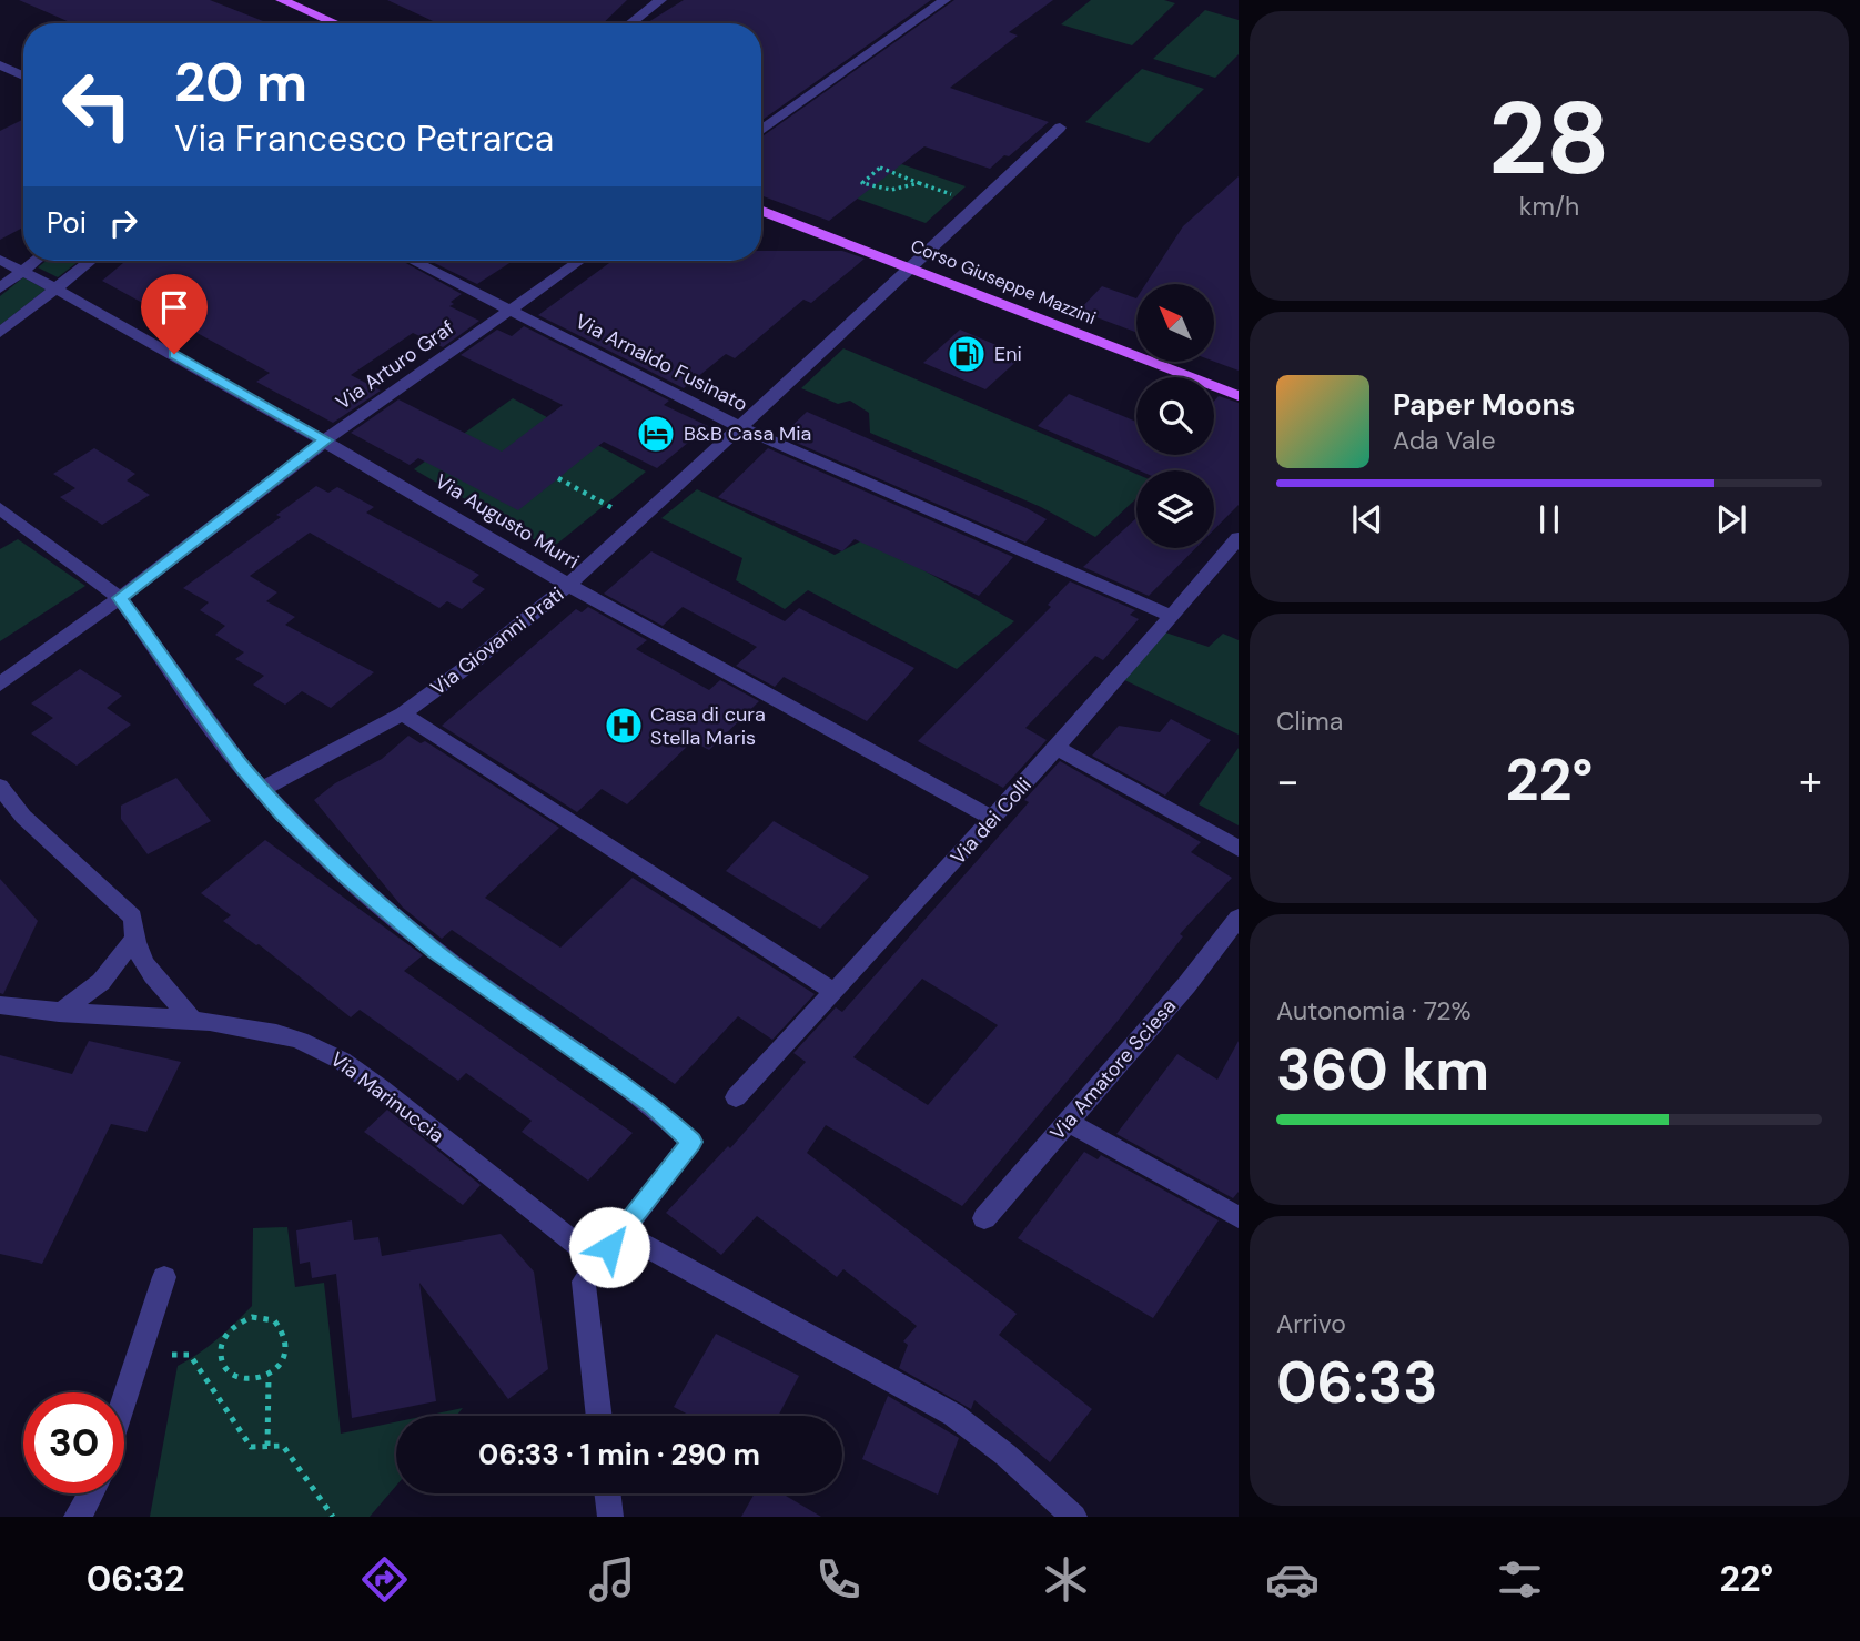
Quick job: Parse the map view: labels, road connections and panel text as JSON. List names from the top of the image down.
{
  "streets": {
    "main road": ["Corso Giuseppe Mazzini"],
    "street": [
      "Via Arnaldo Fusinato",
      "Via Arturo Graf",
      "Via Augusto Murri",
      "Via Giovanni Prati",
      "Via dei Colli",
      "Via Amatore Sciesa",
      "Via Marinuccia"
    ]
  },
  "crossings": [
    ["Corso Giuseppe Mazzini", "Via Giovanni Prati"],
    ["Via Arnaldo Fusinato", "Via Arturo Graf"],
    ["Via Arnaldo Fusinato", "Via Giovanni Prati"],
    ["Via Arnaldo Fusinato", "Via dei Colli"],
    ["Via Arturo Graf", "Via Augusto Murri"],
    ["Via Augusto Murri", "Via Giovanni Prati"],
    ["Via Augusto Murri", "Via dei Colli"]
  ],
  "places": {
    "fuel station": ["Eni"],
    "hotel": ["B&B Casa Mia"],
    "hospital": ["Casa di cura Stella Maris"]
  },
  "north": "top left",
  "page": {
    "tile": [
      ["28", "km/h"],
      "Clima",
      ["Autonomia · 72%", "360 km"],
      ["Arrivo", "06:33"]
    ],
    "turn": ["20 m", "Via Francesco Petrarca"],
    "then": "Poi",
    "song": ["Paper Moons", "Ada Vale"],
    "heat": ["−", "22°", "+"],
    "limit": "30",
    "trip": "06:33 · 1 min · 290 m",
    "tabs": ["06:32", "22°"]
  }
}
